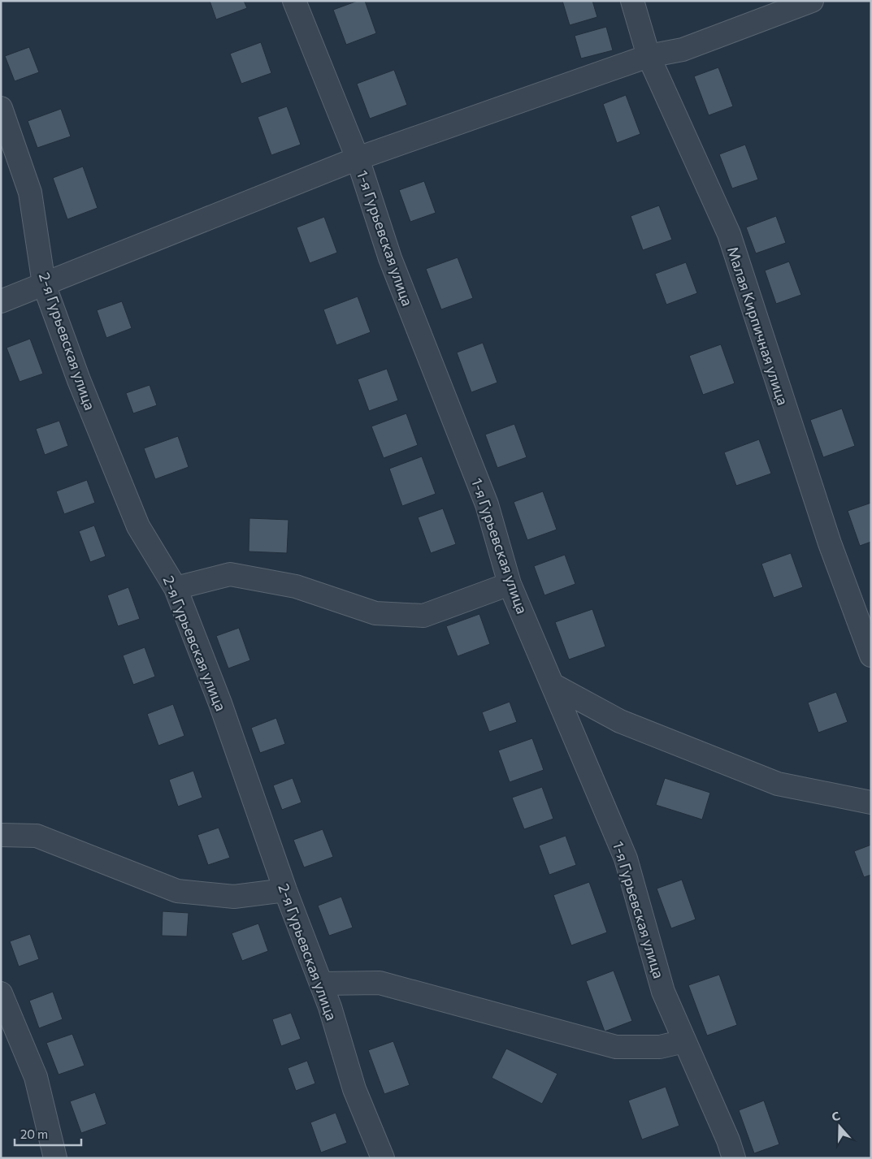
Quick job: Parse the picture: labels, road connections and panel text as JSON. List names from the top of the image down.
{
  "streets": {
    "street": ["1-я Гурьевская улица", "Малая Кирпичная улица", "2-я Гурьевская улица"]
  },
  "scale_bar": "20 m",
  "north": "top"
}
